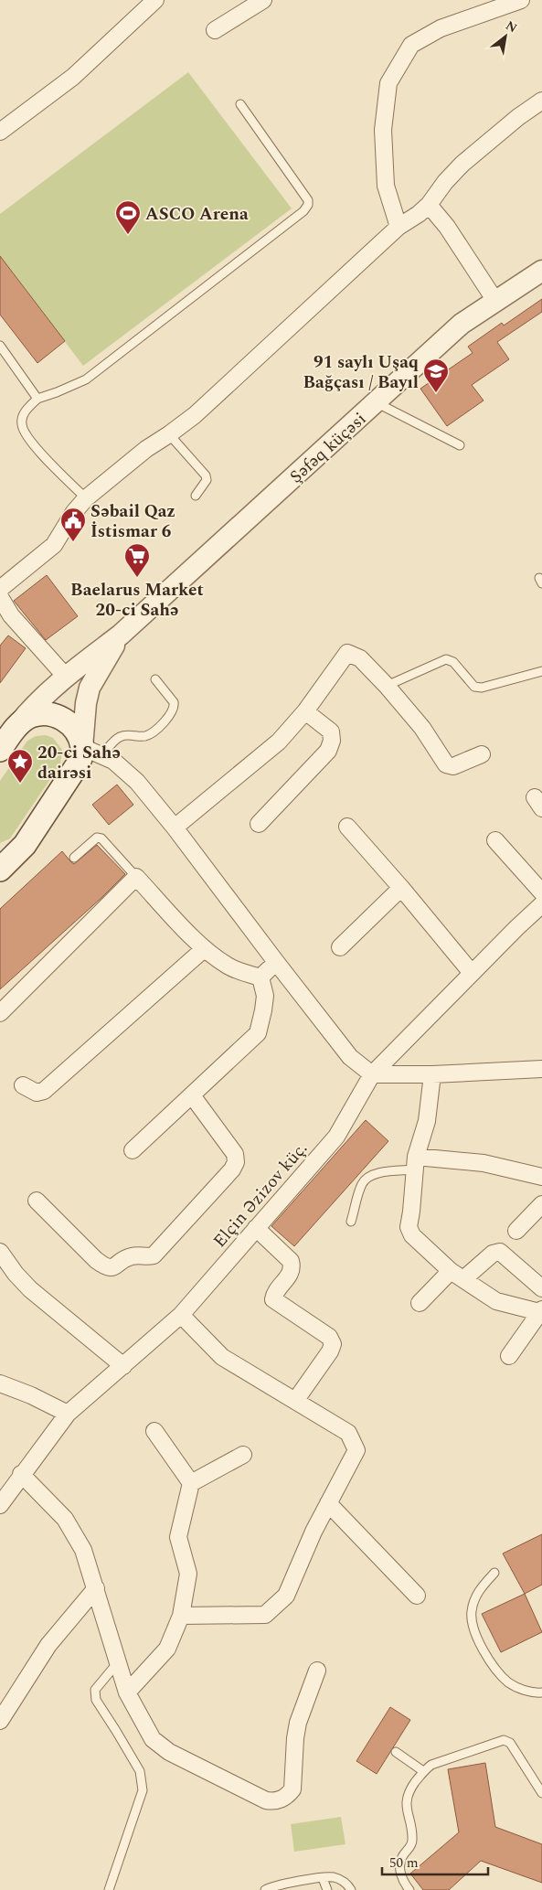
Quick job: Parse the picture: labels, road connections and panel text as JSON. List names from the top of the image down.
{
  "streets": {
    "street": ["Şəfəq küçəsi", "Elçin Əzizov küç."]
  },
  "places": {
    "sports": ["ASCO Arena"],
    "school or university": ["91 saylı Uşaq Bağçası / Bayıl"],
    "public building": ["Səbail Qaz İstismar 6"],
    "supermarket": ["Baelarus Market 20-ci Sahə"],
    "place": ["20-ci Sahə dairəsi"]
  },
  "scale_bar": "50 m",
  "north": "top right"
}
